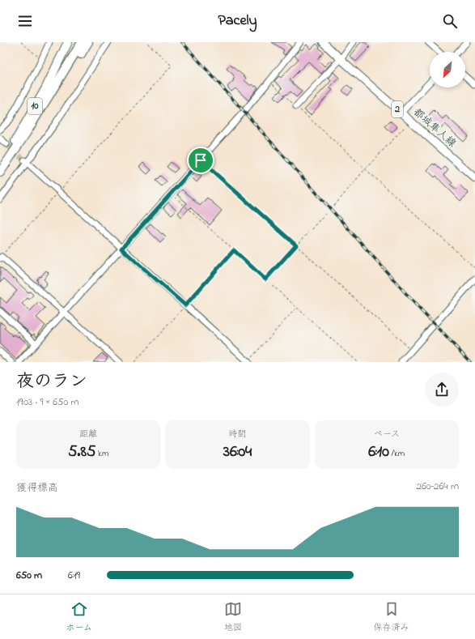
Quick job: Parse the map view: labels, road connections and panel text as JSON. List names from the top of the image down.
{
  "streets": {
    "highway": ["10"],
    "main road": ["2", "都城隼人線"]
  },
  "north": "bottom left",
  "page": {
    "header": "Pacely",
    "heading": ["夜のラン", "19:03 · 9 × 650 m"],
    "stats": [
      ["距離", "5.85 km"],
      ["時間", "36:04"],
      ["ペース", "6:10 /km"]
    ],
    "chart": ["獲得標高", "260–264 m"],
    "list": [
      {
        "name": "650 m",
        "note": "6:19"
      }
    ],
    "tabs": ["ホーム", "地図", "保存済み"]
  }
}
